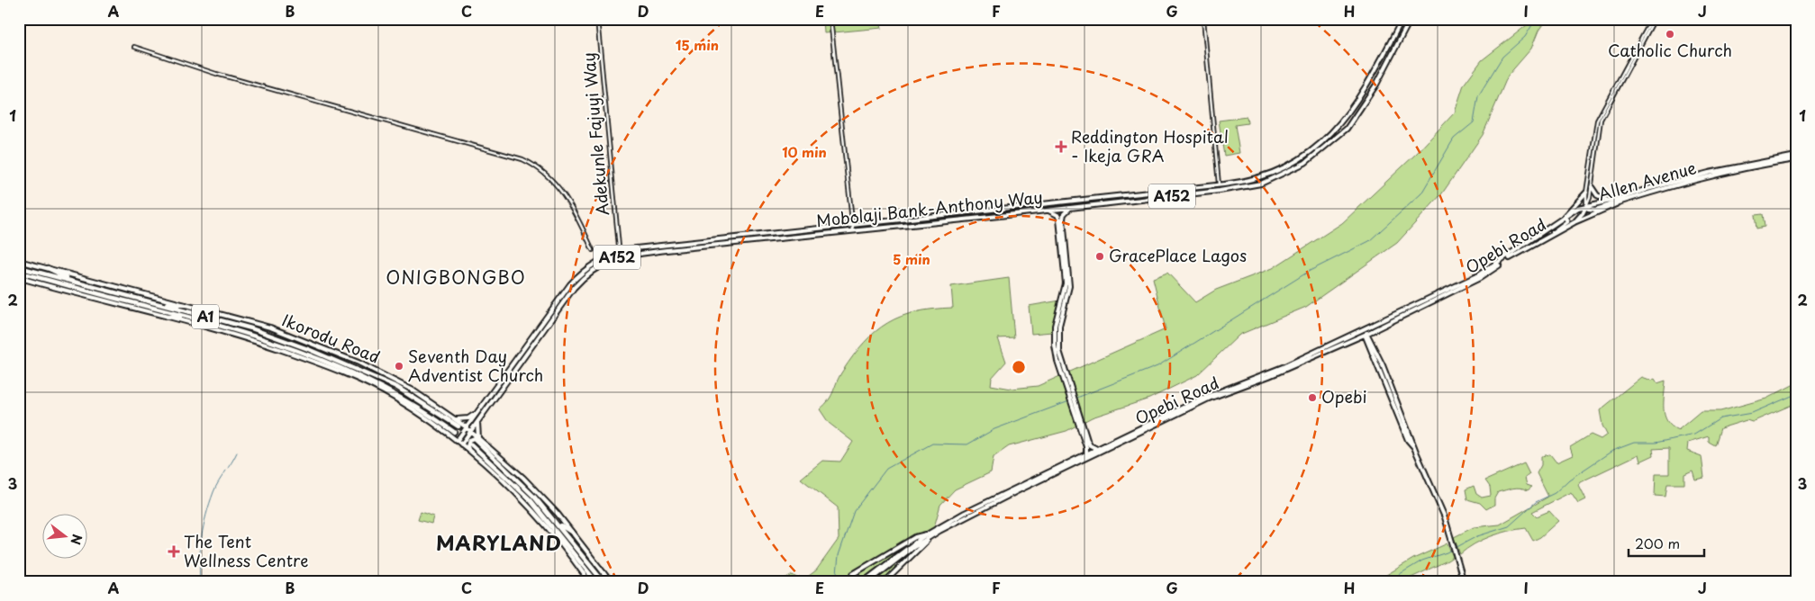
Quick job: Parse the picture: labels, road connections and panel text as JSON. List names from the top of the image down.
{
  "streets": {
    "highway": ["A1", "Ikorodu Road"],
    "main road": [
      "Allen Avenue",
      "A152",
      "Mobolaji Bank-Anthony Way",
      "Opebi Road"
    ],
    "street": ["Adekunle Fajuyi Way"]
  },
  "crossings": [
    ["Allen Avenue", "Opebi Road"],
    ["Mobolaji Bank-Anthony Way", "Ikorodu Road"]
  ],
  "districts": ["ONIGBONGBO", "MARYLAND"],
  "places": {
    "other": [
      "Catholic Church",
      "GracePlace Lagos",
      "Seventh Day Adventist Church",
      "Opebi"
    ],
    "health": ["Reddington Hospital - Ikeja GRA", "The Tent Wellness Centre"]
  },
  "scale_bar": "200 m",
  "north": "right",
  "grid": {
    "columns": [
      "A",
      "B",
      "C",
      "D",
      "E",
      "F",
      "G",
      "H",
      "I",
      "J"
    ],
    "rows": ["1", "2", "3"]
  },
  "rings": ["15 min", "10 min", "5 min"]
}
